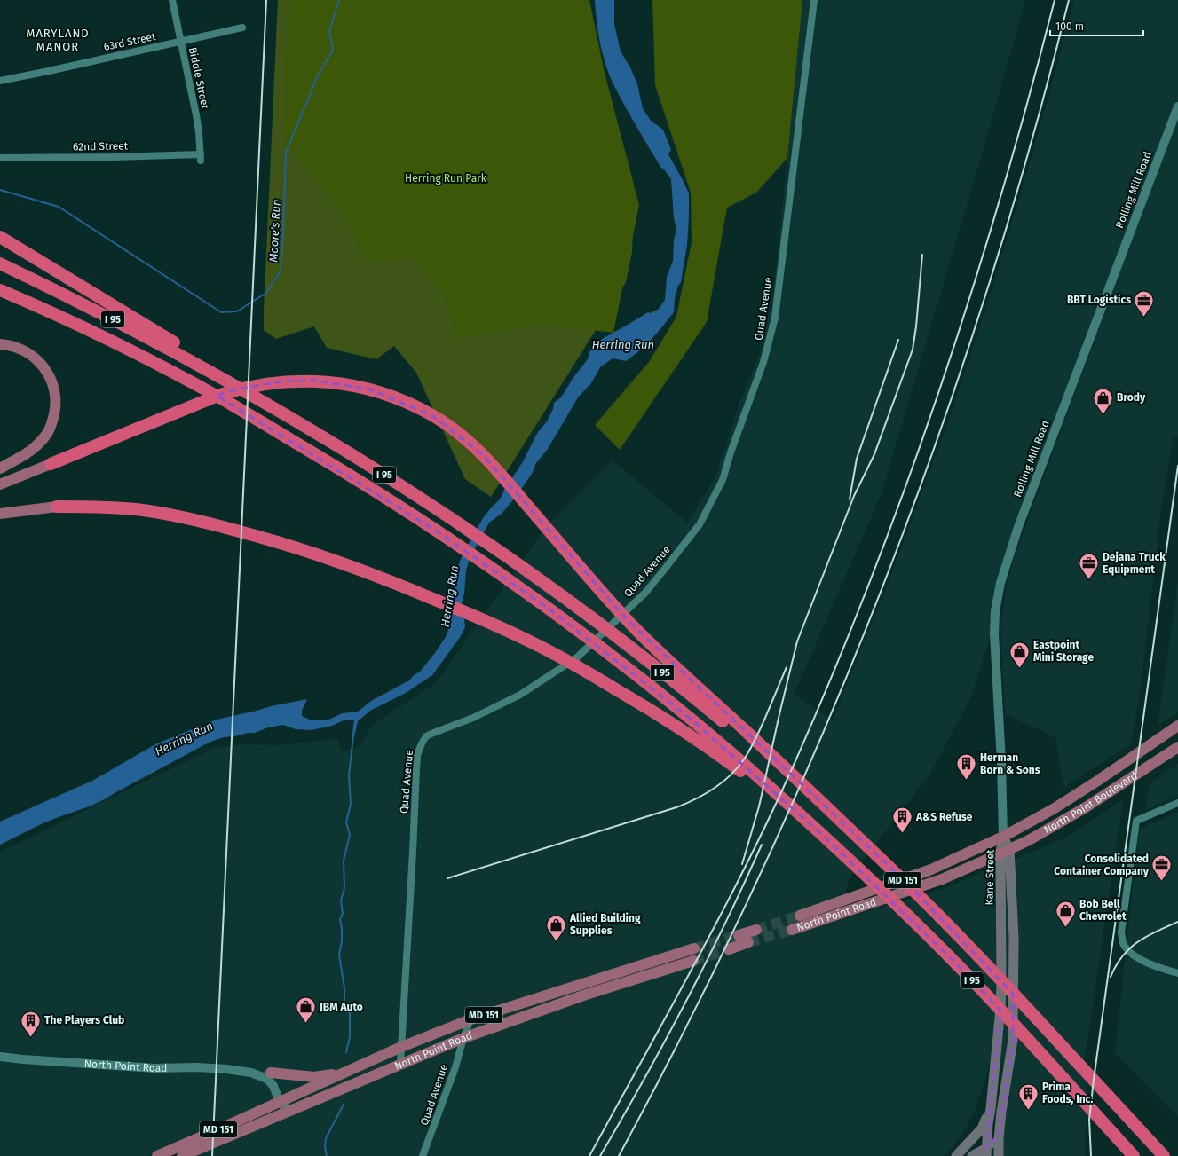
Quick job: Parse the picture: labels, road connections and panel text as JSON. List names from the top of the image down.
{
  "streets": {
    "highway": ["I 95"],
    "main road": [
      "North Point Boulevard",
      "Kane Street",
      "MD 151",
      "North Point Road"
    ],
    "street": [
      "63rd Street",
      "Biddle Street",
      "62nd Street",
      "Rolling Mill Road",
      "Quad Avenue"
    ]
  },
  "crossings": [
    ["63rd Street", "Biddle Street"],
    ["Biddle Street", "62nd Street"],
    ["Rolling Mill Road", "North Point Boulevard"],
    ["Rolling Mill Road", "Kane Street"],
    ["Rolling Mill Road", "North Point Road"],
    ["Quad Avenue", "North Point Road"],
    ["North Point Boulevard", "Kane Street"],
    ["North Point Boulevard", "North Point Road"],
    ["Kane Street", "North Point Road"],
    ["MD 151", "North Point Road"]
  ],
  "districts": ["MARYLAND MANOR"],
  "water": ["Moore's Run", "Herring Run"],
  "parks": ["Herring Run Park"],
  "places": {
    "office": ["BBT Logistics", "Dejana Truck Equipment", "Consolidated Container Company"],
    "shop": [
      "Brody",
      "Eastpoint Mini Storage",
      "Bob Bell Chevrolet",
      "Allied Building Supplies",
      "JBM Auto"
    ],
    "building": [
      "Herman Born & Sons",
      "A&S Refuse",
      "The Players Club",
      "Prima Foods, Inc."
    ]
  },
  "scale_bar": "100 m"
}
